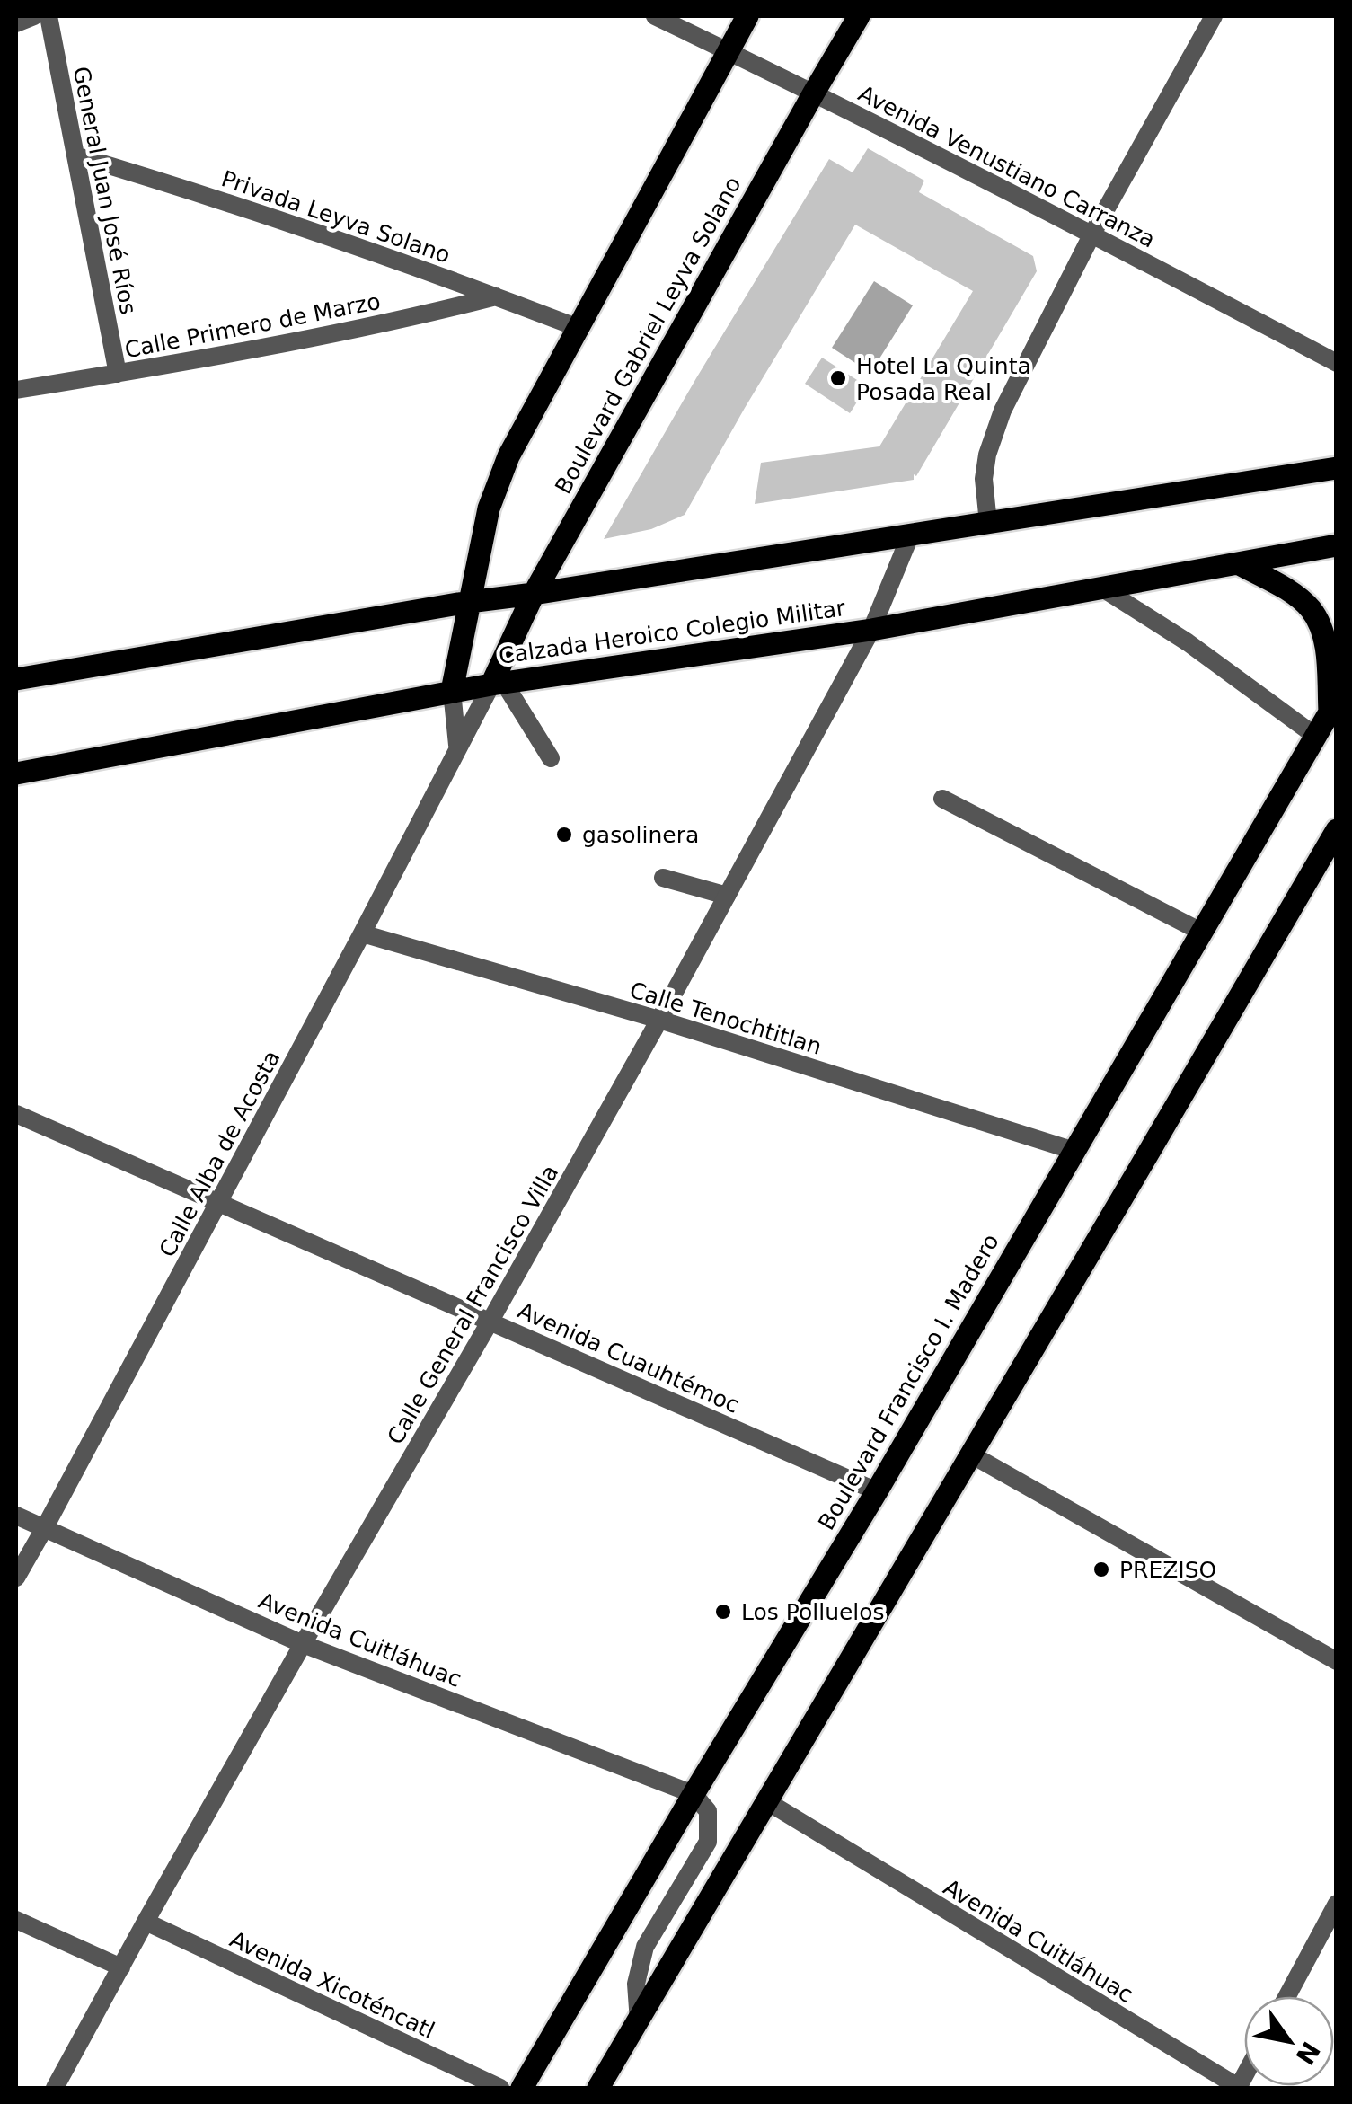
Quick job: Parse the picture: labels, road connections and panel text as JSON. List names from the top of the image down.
{
  "streets": {
    "main road": ["Boulevard Gabriel Leyva Solano", "Calzada Heroico Colegio Militar", "Boulevard Francisco I. Madero"],
    "street": [
      "Avenida Venustiano Carranza",
      "General Juan José Ríos",
      "Privada Leyva Solano",
      "Calle Primero de Marzo",
      "Calle Tenochtitlan",
      "Calle Alba de Acosta",
      "Calle General Francisco Villa",
      "Avenida Cuauhtémoc",
      "Avenida Cuitláhuac",
      "Avenida Xicoténcatl"
    ]
  },
  "crossings": [
    ["Avenida Venustiano Carranza", "Boulevard Gabriel Leyva Solano"],
    ["General Juan José Ríos", "Privada Leyva Solano"],
    ["General Juan José Ríos", "Calle Primero de Marzo"],
    ["Privada Leyva Solano", "Calle Primero de Marzo"],
    ["Boulevard Gabriel Leyva Solano", "Calzada Heroico Colegio Militar"],
    ["Boulevard Gabriel Leyva Solano", "Calle Alba de Acosta"],
    ["Calzada Heroico Colegio Militar", "Calle Alba de Acosta"],
    ["Calzada Heroico Colegio Militar", "Calle General Francisco Villa"],
    ["Calle Tenochtitlan", "Calle Alba de Acosta"],
    ["Calle Tenochtitlan", "Calle General Francisco Villa"],
    ["Calle Tenochtitlan", "Boulevard Francisco I. Madero"],
    ["Calle Alba de Acosta", "Avenida Cuauhtémoc"],
    ["Calle Alba de Acosta", "Avenida Cuitláhuac"],
    ["Calle General Francisco Villa", "Avenida Cuauhtémoc"],
    ["Calle General Francisco Villa", "Avenida Cuitláhuac"],
    ["Calle General Francisco Villa", "Avenida Xicoténcatl"],
    ["Avenida Cuauhtémoc", "Boulevard Francisco I. Madero"],
    ["Boulevard Francisco I. Madero", "Avenida Cuitláhuac"]
  ],
  "places": [
    "Hotel La Quinta Posada Real",
    "gasolinera",
    "PREZISO",
    "Los Polluelos"
  ],
  "north": "bottom right"
}
